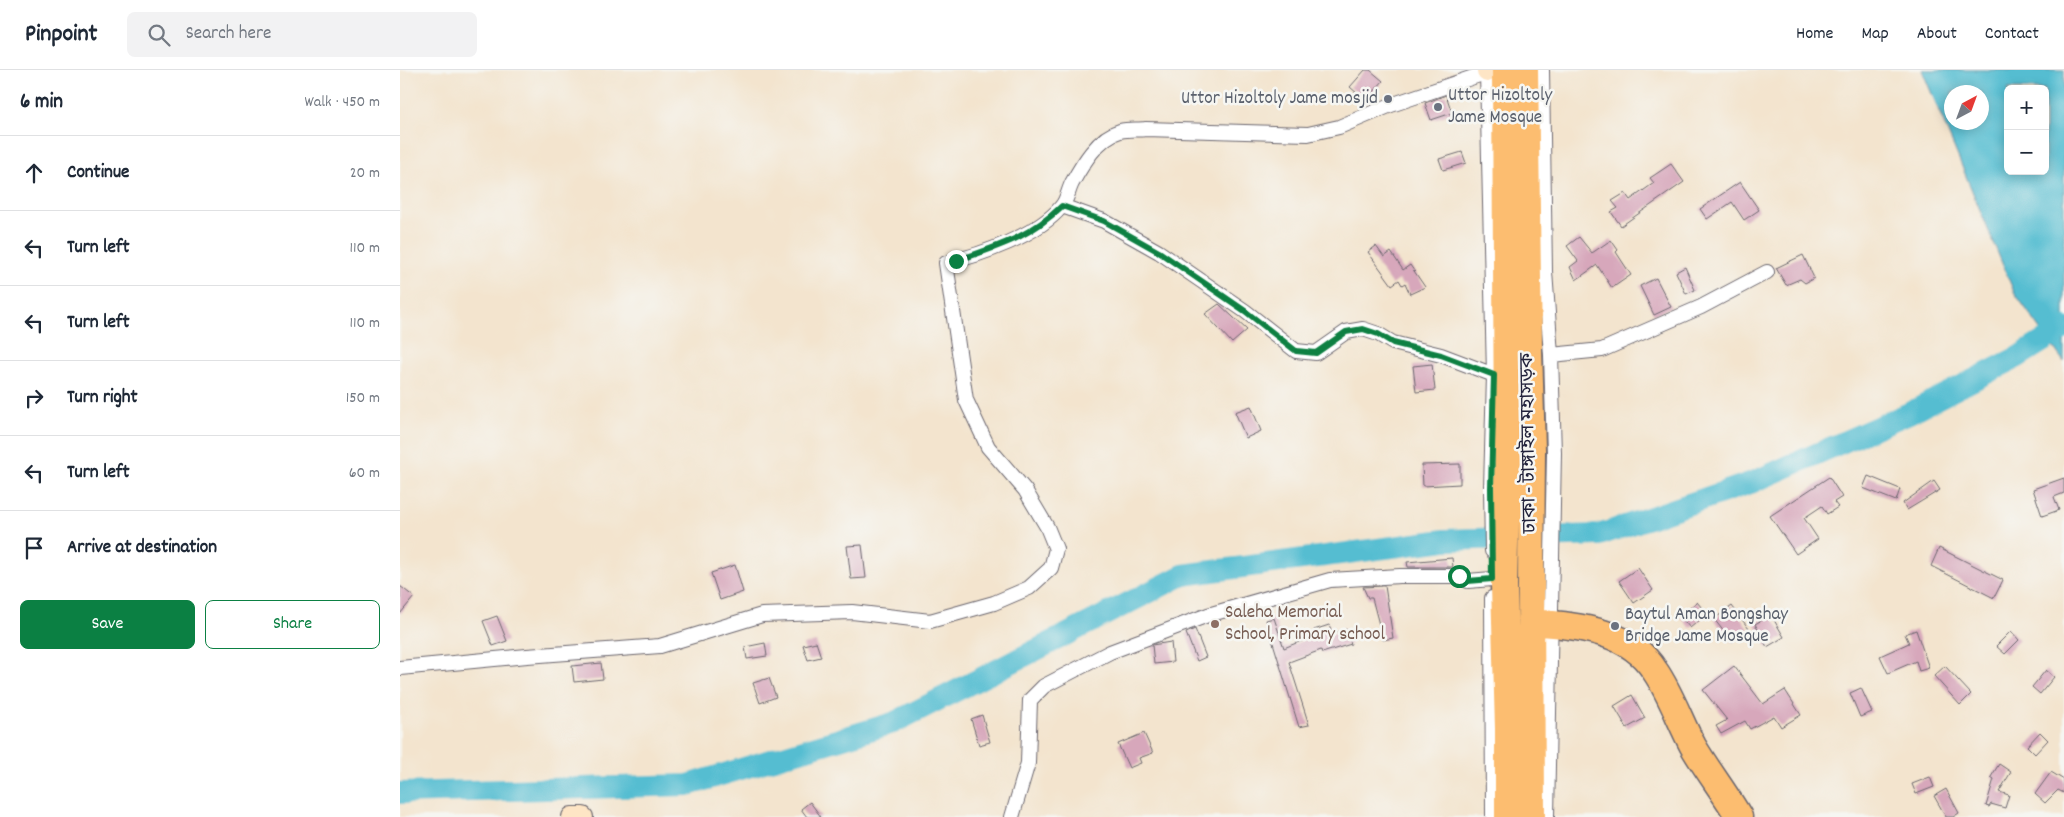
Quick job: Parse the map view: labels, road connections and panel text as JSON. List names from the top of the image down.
{
  "streets": {
    "highway": ["ঢাকা - টাঙ্গাইল মহাসড়ক"]
  },
  "places": [
    "Uttor Hizoltoly Jame mosjid",
    "Uttor Hizoltoly Jame Mosque",
    "Saleha Memorial School, Primary school",
    "Baytul Aman Bongshay Bridge Jame Mosque"
  ],
  "north": "top right",
  "page": {
    "header": "Pinpoint",
    "search": "Search here",
    "nav": [
      "Home",
      "Map",
      "About",
      "Contact"
    ],
    "heading": ["6 min", "Walk · 450 m"],
    "map_buttons": ["+", "−"],
    "list": [
      ["Continue", "20 m"],
      ["Turn left", "110 m"],
      ["Turn left", "110 m"],
      ["Turn right", "150 m"],
      ["Turn left", "60 m"],
      "Arrive at destination"
    ],
    "buttons": ["Save", "Share"]
  }
}
